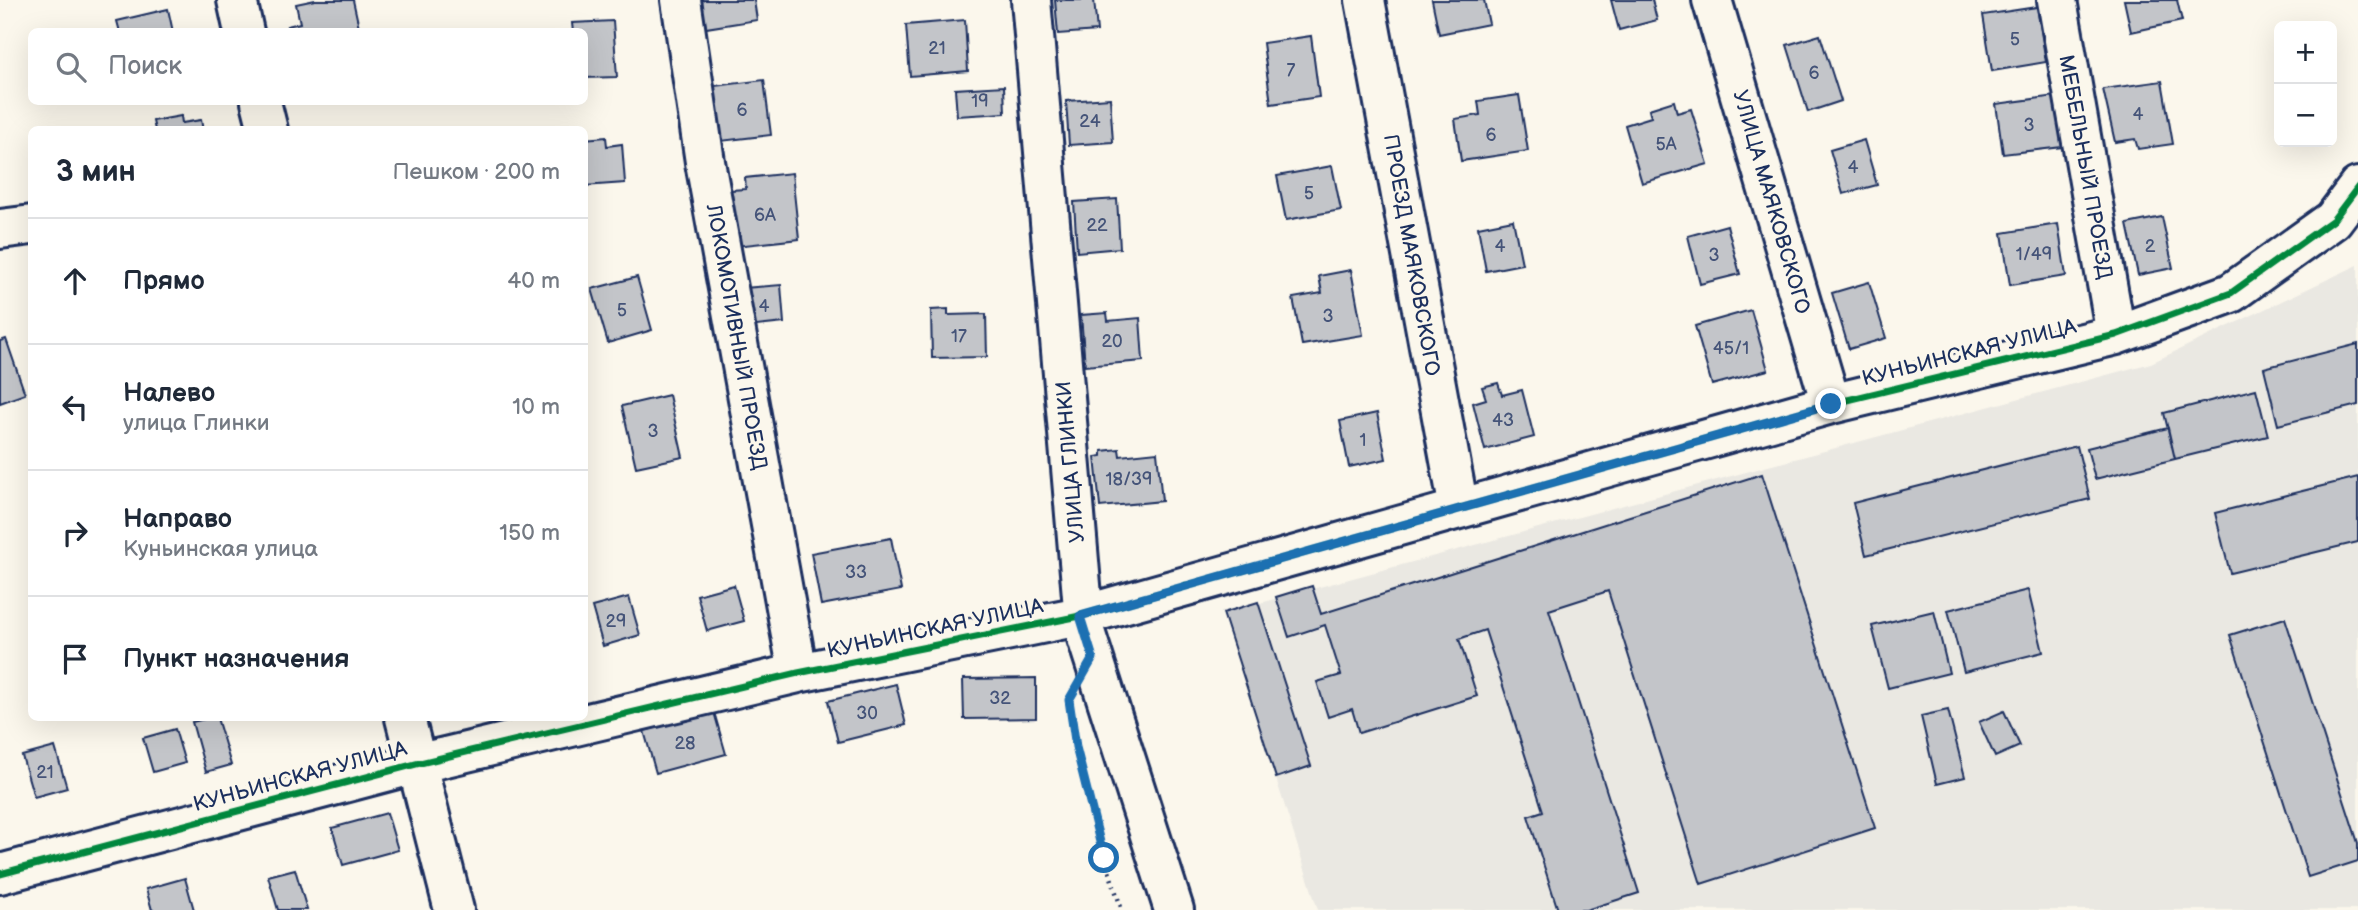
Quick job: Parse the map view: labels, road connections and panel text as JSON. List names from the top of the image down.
{
  "streets": {
    "street": [
      "МЕБЕЛЬНЫЙ ПРОЕЗД",
      "УЛИЦА МАЯКОВСКОГО",
      "ПРОЕЗД МАЯКОВСКОГО",
      "ЛОКОМОТИВНЫЙ ПРОЕЗД",
      "КУНЬИНСКАЯ УЛИЦА",
      "УЛИЦА ГЛИНКИ"
    ]
  },
  "crossings": [
    ["МЕБЕЛЬНЫЙ ПРОЕЗД", "КУНЬИНСКАЯ УЛИЦА"],
    ["УЛИЦА МАЯКОВСКОГО", "КУНЬИНСКАЯ УЛИЦА"],
    ["ПРОЕЗД МАЯКОВСКОГО", "КУНЬИНСКАЯ УЛИЦА"],
    ["ЛОКОМОТИВНЫЙ ПРОЕЗД", "КУНЬИНСКАЯ УЛИЦА"],
    ["КУНЬИНСКАЯ УЛИЦА", "УЛИЦА ГЛИНКИ"]
  ],
  "house_numbers": [
    "5",
    "21",
    "7",
    "6",
    "19",
    "6",
    "4",
    "24",
    "3",
    "6",
    "5А",
    "4",
    "5",
    "6А",
    "22",
    "4",
    "2",
    "1/49",
    "3",
    "4",
    "5",
    "3",
    "17",
    "20",
    "45/1",
    "43",
    "3",
    "1",
    "18/39",
    "33",
    "29",
    "32",
    "30",
    "28",
    "21"
  ],
  "page": {
    "map_buttons": ["+", "−"],
    "search": "Поиск",
    "heading": ["3 мин", "Пешком · 200 m"],
    "list": [
      ["Прямо", "40 m"],
      ["Налево", "улица Глинки", "10 m"],
      ["Направо", "Куньинская улица", "150 m"],
      "Пункт назначения"
    ]
  }
}
